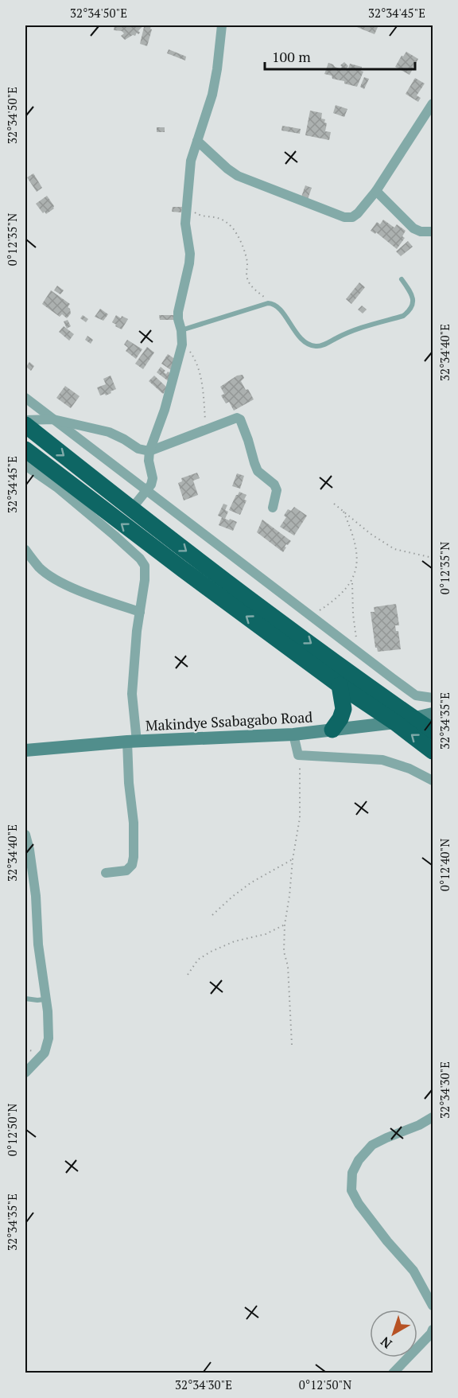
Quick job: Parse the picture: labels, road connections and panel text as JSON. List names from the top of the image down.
{
  "streets": {
    "street": ["Makindye Ssabagabo Road"]
  },
  "scale_bar": "100 m",
  "north": "bottom left",
  "coordinates": [
    "32°34'50\"E",
    "32°34'45\"E",
    "0°12'35\"N",
    "32°34'40\"E",
    "32°34'35\"E",
    "0°12'40\"N",
    "32°34'30\"E",
    "0°12'50\"N"
  ]
}
